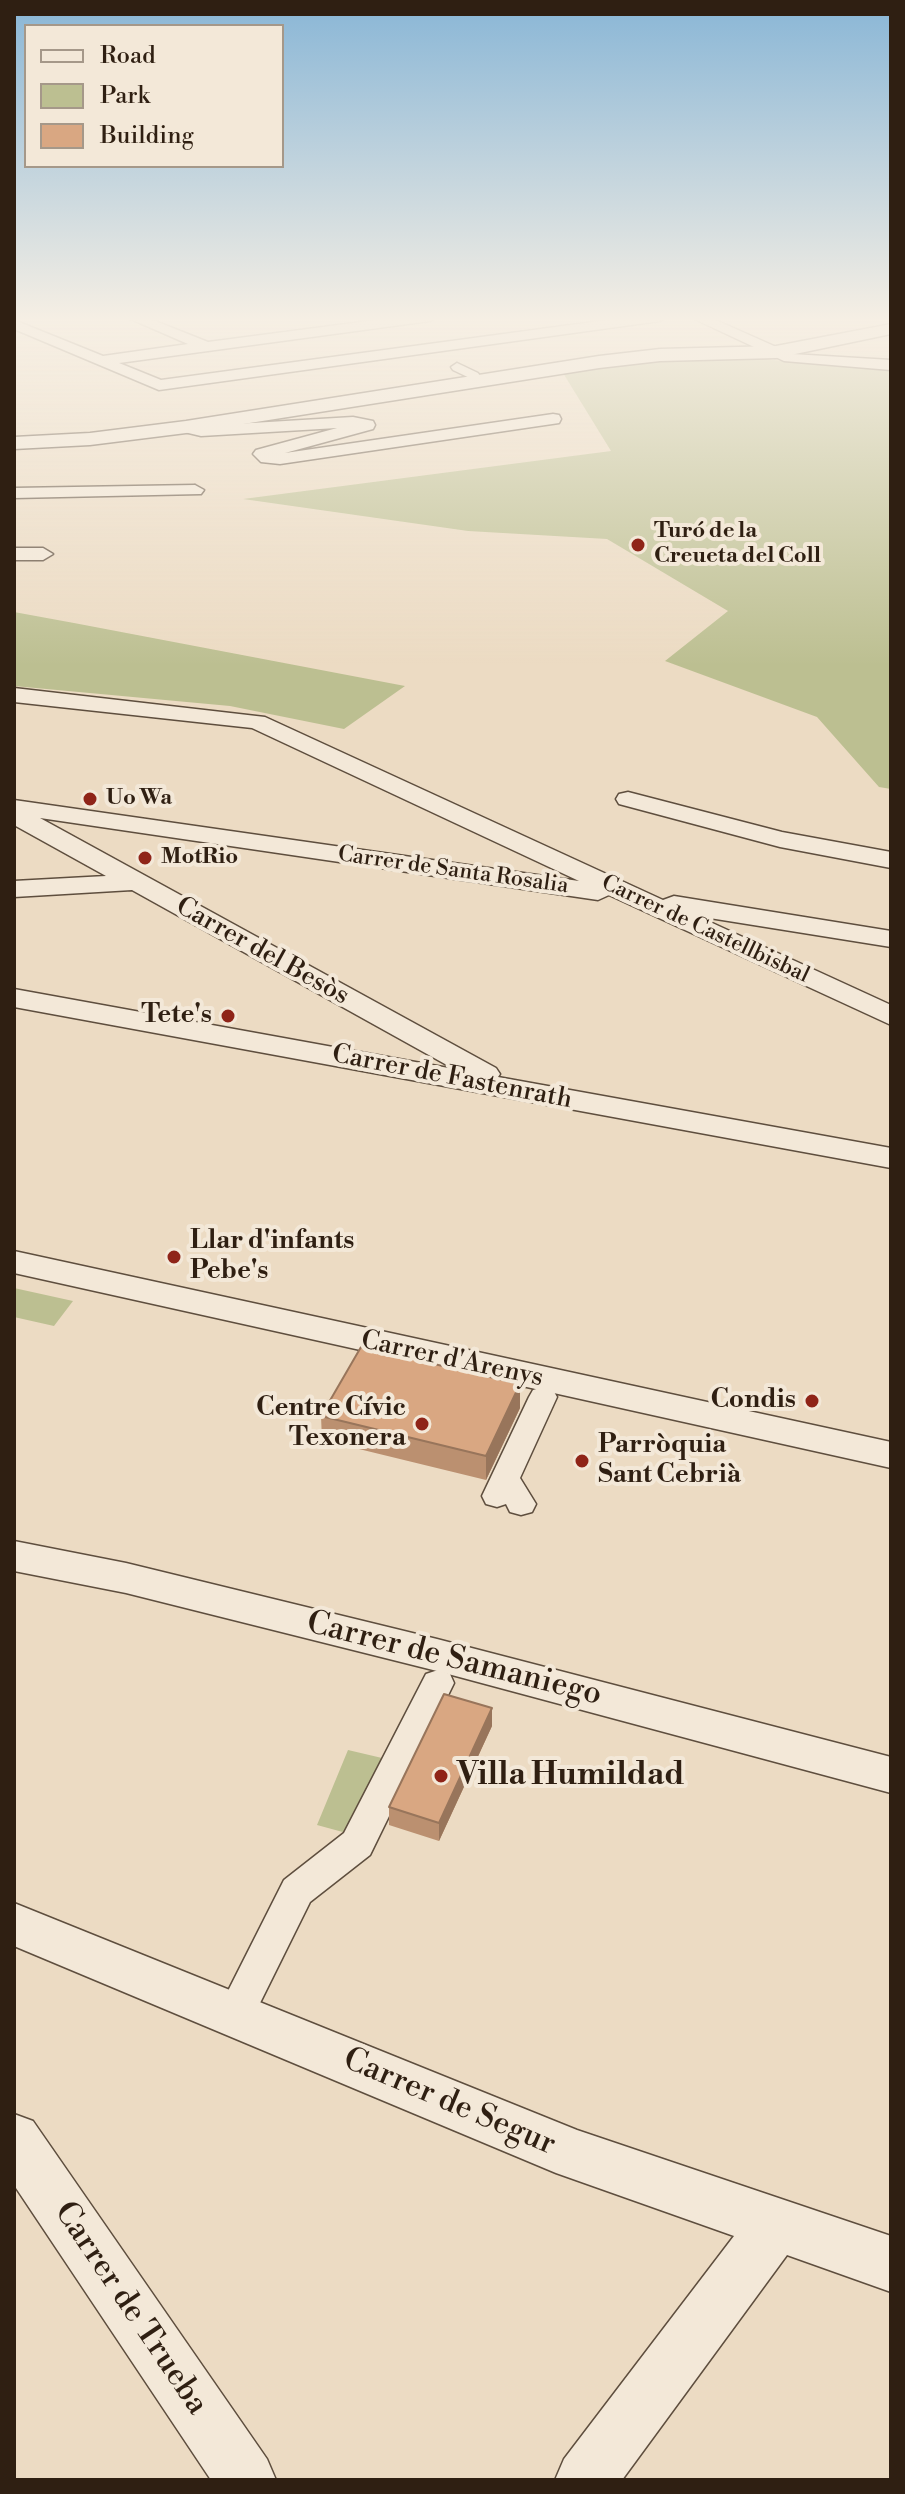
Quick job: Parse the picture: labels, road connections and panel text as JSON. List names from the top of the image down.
{
  "streets": {
    "street": [
      "Carrer de Santa Rosalia",
      "Carrer de Castellbisbal",
      "Carrer del Besòs",
      "Carrer de Fastenrath",
      "Carrer d'Arenys",
      "Carrer de Samaniego",
      "Carrer de Segur",
      "Carrer de Trueba"
    ]
  },
  "crossings": [
    ["Carrer de Santa Rosalia", "Carrer de Castellbisbal"],
    ["Carrer del Besòs", "Carrer de Fastenrath"]
  ],
  "places": [
    "Turó de la Creueta del Coll",
    "Uo Wa",
    "MotRio",
    "Tete's",
    "Llar d'infants Pebe's",
    "Condis",
    "Centre Cívic Texonera",
    "Parròquia Sant Cebrià",
    "Villa Humildad"
  ],
  "legend": ["Road", "Park", "Building"]
}
